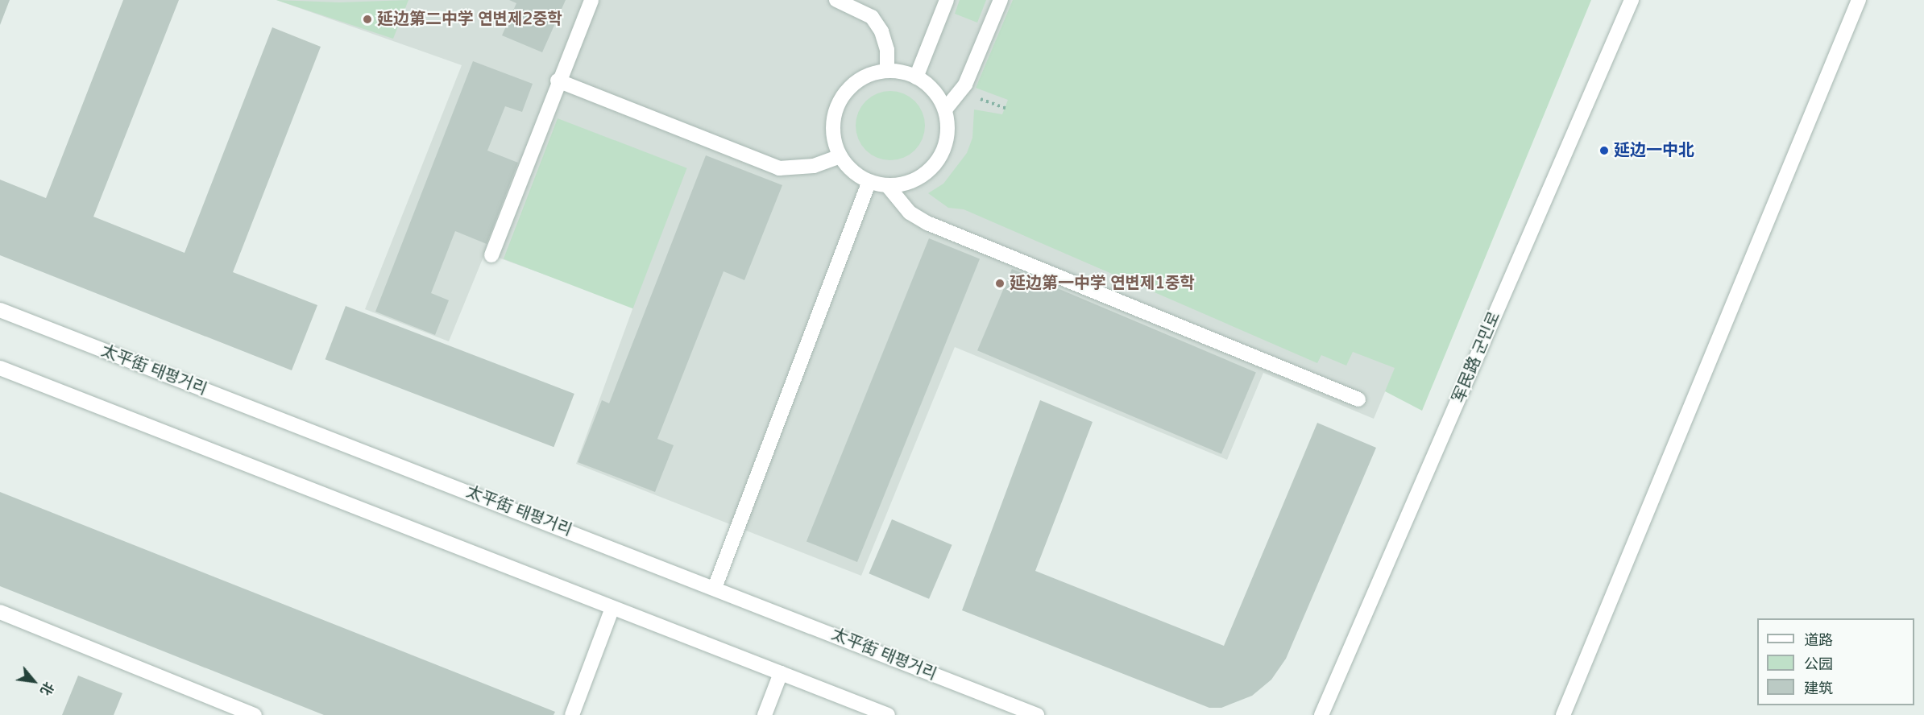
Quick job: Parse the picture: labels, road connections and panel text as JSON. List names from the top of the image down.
{
  "streets": {
    "main road": ["军民路 군민로", "太平街 태평거리"]
  },
  "places": ["延边第二中学 연변제2중학", "延边一中北", "延边第一中学 연변제1중학"],
  "legend": ["道路", "公园", "建筑"],
  "north": "bottom right"
}
